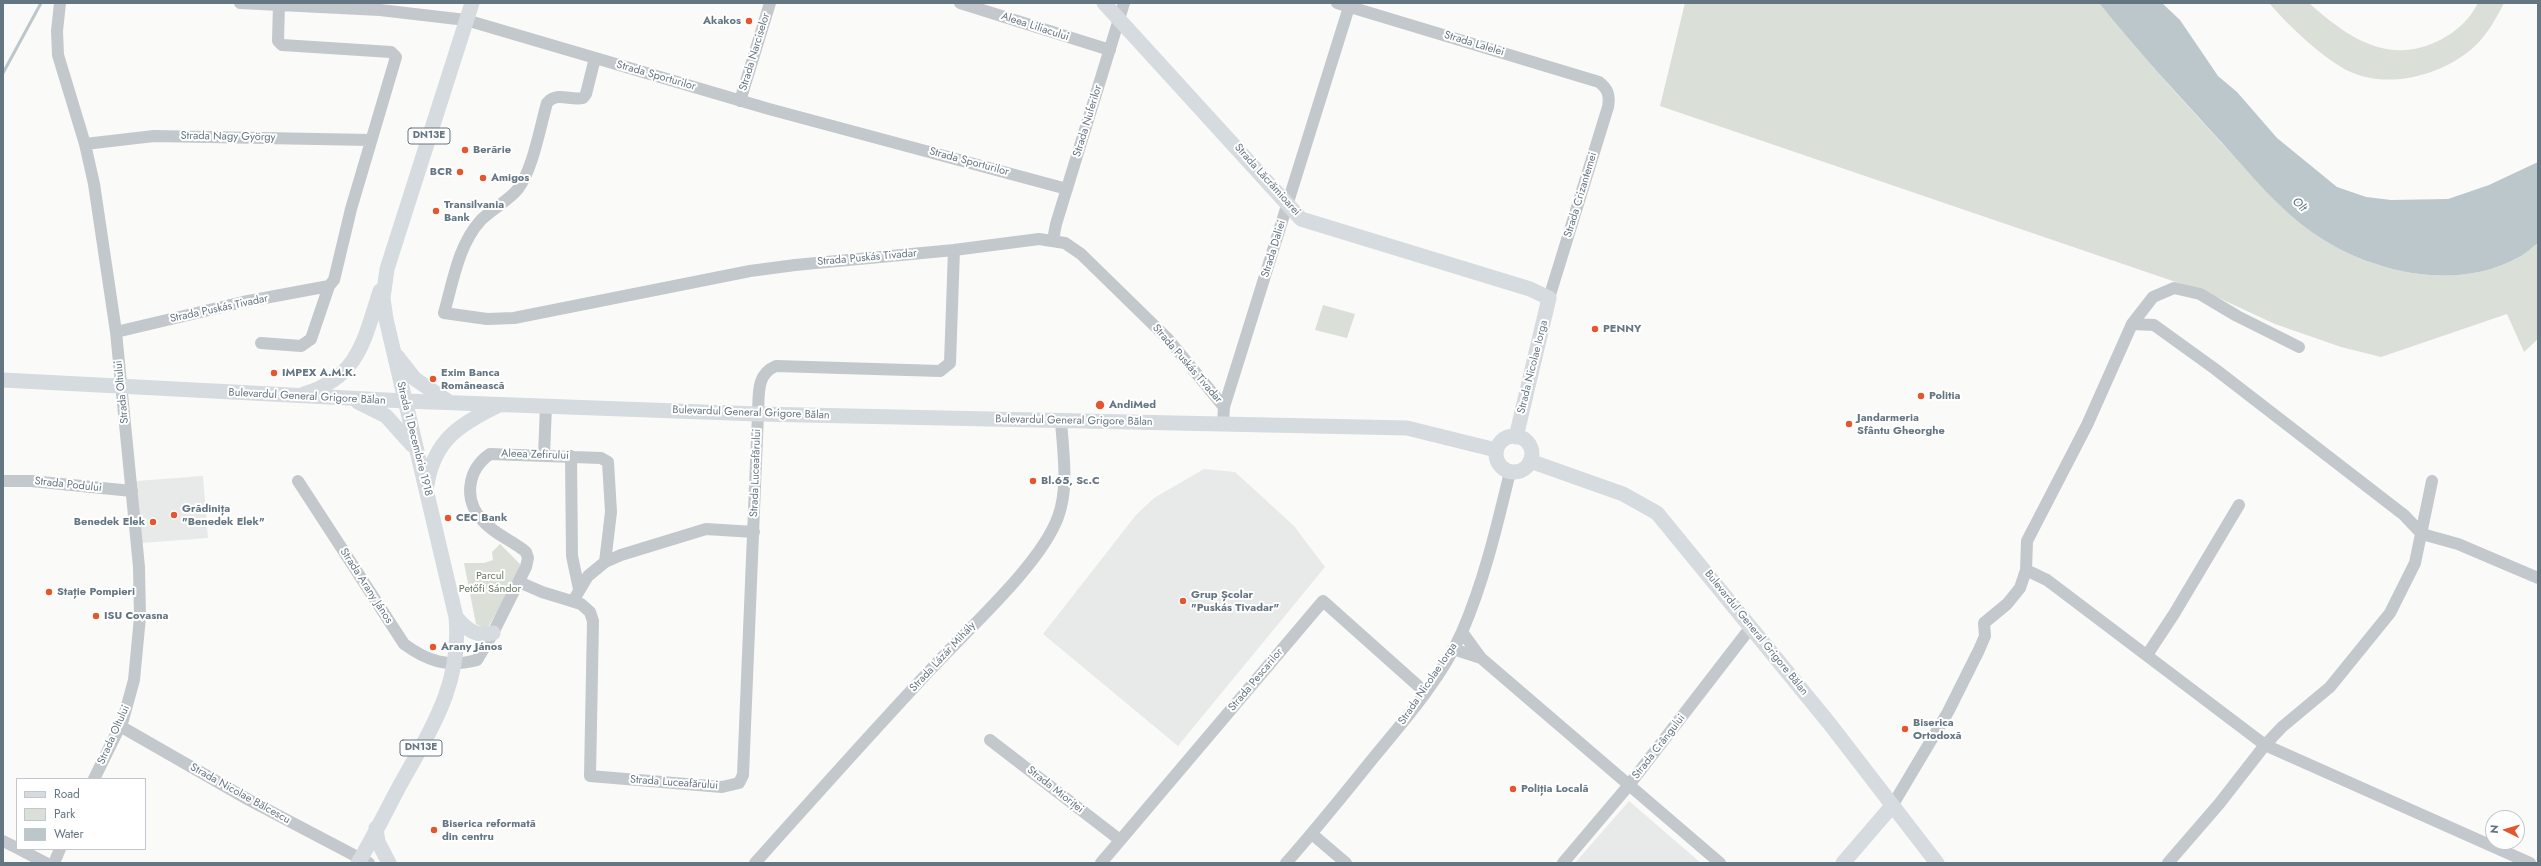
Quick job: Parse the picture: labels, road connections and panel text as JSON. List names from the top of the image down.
{
  "streets": {
    "main road": [
      "DN13E",
      "Strada Lăcrămioarei",
      "Strada Nicolae Iorga",
      "Bulevardul General Grigore Bălan",
      "Strada 1 Decembrie 1918"
    ],
    "street": [
      "Aleea Liliacului",
      "Strada Lalelei",
      "Strada Narciselor",
      "Strada Sporturilor",
      "Strada Nuferilor",
      "Strada Nagy György",
      "Strada Crizantemei",
      "Strada Daliei",
      "Strada Puskás Tivadar",
      "Strada Oltului",
      "Aleea Zefirului",
      "Strada Luceafărului",
      "Strada Podului",
      "Strada Arany János",
      "Strada Lázár Mihály",
      "Strada Pescarilor",
      "Strada Crângului",
      "Strada Mioriței",
      "Strada Nicolae Bălcescu"
    ]
  },
  "crossings": [
    ["Aleea Liliacului", "Strada Nuferilor"],
    ["Strada Lalelei", "Strada Crizantemei"],
    ["Strada Lalelei", "Strada Daliei"],
    ["Strada Narciselor", "Strada Sporturilor"],
    ["Strada Sporturilor", "Strada Nuferilor"],
    ["Strada Sporturilor", "Strada Puskás Tivadar"],
    ["Strada Sporturilor", "Strada 1 Decembrie 1918"],
    ["Strada Nuferilor", "Strada Lăcrămioarei"],
    ["Strada Nuferilor", "Strada Puskás Tivadar"],
    ["Strada Nagy György", "Strada Oltului"],
    ["Strada Lăcrămioarei", "Strada Crizantemei"],
    ["Strada Lăcrămioarei", "Strada Daliei"],
    ["Strada Lăcrămioarei", "Strada Nicolae Iorga"],
    ["Strada Crizantemei", "Strada Nicolae Iorga"],
    ["Strada Daliei", "Strada Puskás Tivadar"],
    ["Strada Daliei", "Bulevardul General Grigore Bălan"],
    ["Strada Puskás Tivadar", "Strada Oltului"],
    ["Strada Puskás Tivadar", "Strada Luceafărului"],
    ["Strada Nicolae Iorga", "Bulevardul General Grigore Bălan"],
    ["Strada Nicolae Iorga", "Strada Pescarilor"],
    ["Strada Oltului", "Bulevardul General Grigore Bălan"],
    ["Strada Oltului", "Strada Podului"],
    ["Strada Oltului", "Strada Nicolae Bălcescu"],
    ["Bulevardul General Grigore Bălan", "Strada 1 Decembrie 1918"],
    ["Bulevardul General Grigore Bălan", "Strada Luceafărului"],
    ["Bulevardul General Grigore Bălan", "Strada Lázár Mihály"],
    ["Bulevardul General Grigore Bălan", "Strada Crângului"],
    ["Strada 1 Decembrie 1918", "Aleea Zefirului"],
    ["Strada 1 Decembrie 1918", "Strada Arany János"],
    ["Strada 1 Decembrie 1918", "Strada Nicolae Bălcescu"],
    ["Aleea Zefirului", "Strada Luceafărului"],
    ["Aleea Zefirului", "Strada Arany János"],
    ["Strada Pescarilor", "Strada Mioriței"]
  ],
  "water": ["Olt"],
  "parks": ["Parcul Petőfi Sándor"],
  "places": [
    "Akakos",
    "Berărie",
    "BCR",
    "Amigos",
    "Transilvania Bank",
    "PENNY",
    "IMPEX A.M.K.",
    "Exim Banca Românească",
    "Politia",
    "AndiMed",
    "Jandarmeria Sfântu Gheorghe",
    "Bl.65, Sc.C",
    "Grădinița \"Benedek Elek\"",
    "CEC Bank",
    "Benedek Elek",
    "Stație Pompieri",
    "Grup Școlar \"Puskás Tivadar\"",
    "ISU Covasna",
    "Arany János",
    "Biserica Ortodoxă",
    "Poliția Locală",
    "Biserica reformată din centru"
  ],
  "legend": ["Road", "Park", "Water"],
  "north": "left"
}
